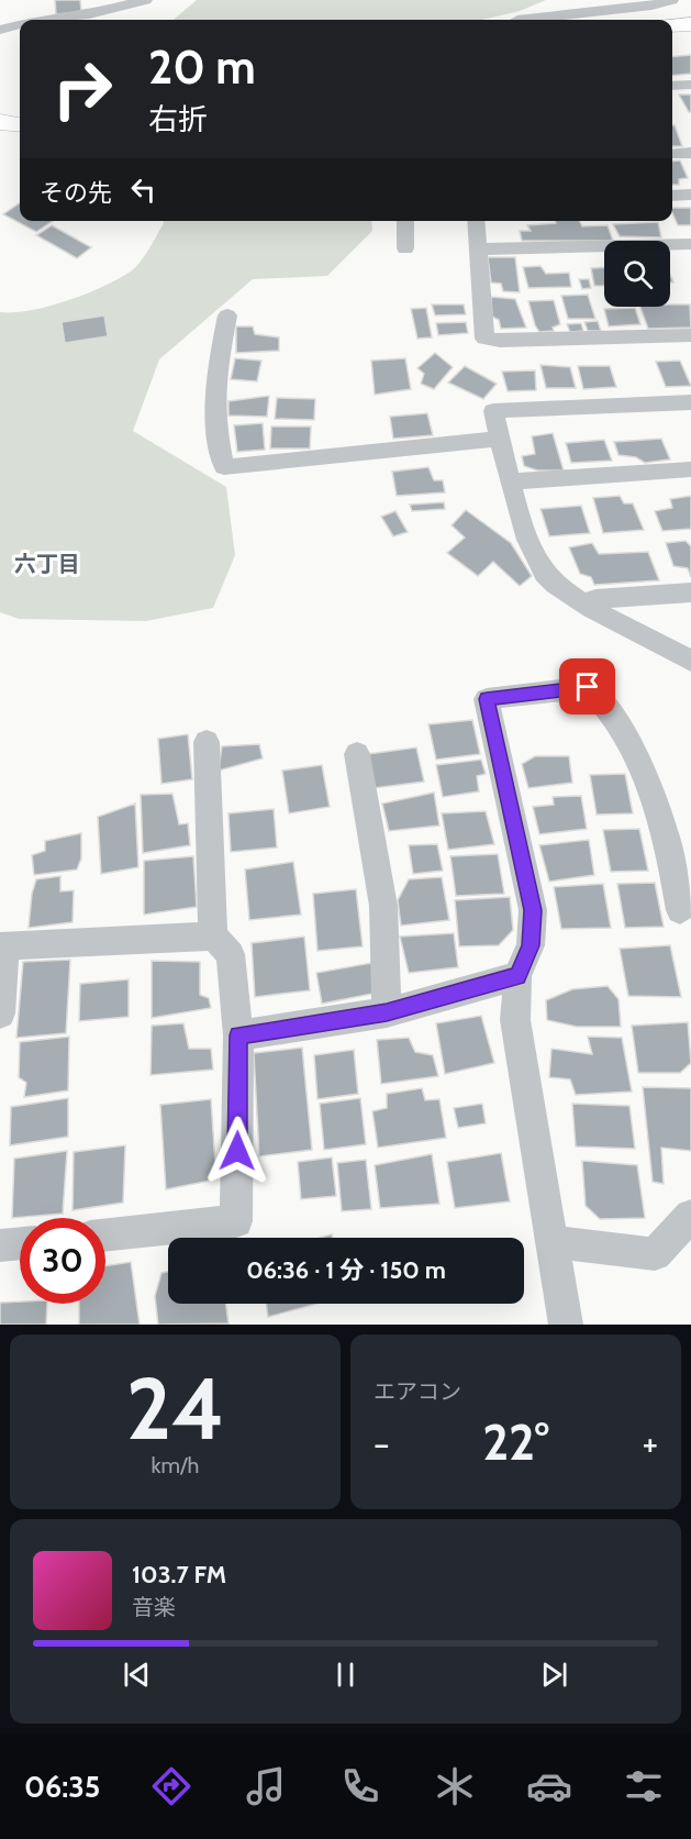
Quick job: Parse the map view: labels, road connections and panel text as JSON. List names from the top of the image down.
{
  "districts": ["六丁目"],
  "page": {
    "turn": ["20 m", "右折"],
    "then": "その先",
    "limit": "30",
    "trip": "06:36 · 1 分 · 150 m",
    "tile": [
      ["24", "km/h"],
      "エアコン"
    ],
    "heat": ["−", "22°", "+"],
    "song": ["103.7 FM", "音楽"],
    "tabs": "06:35"
  }
}
